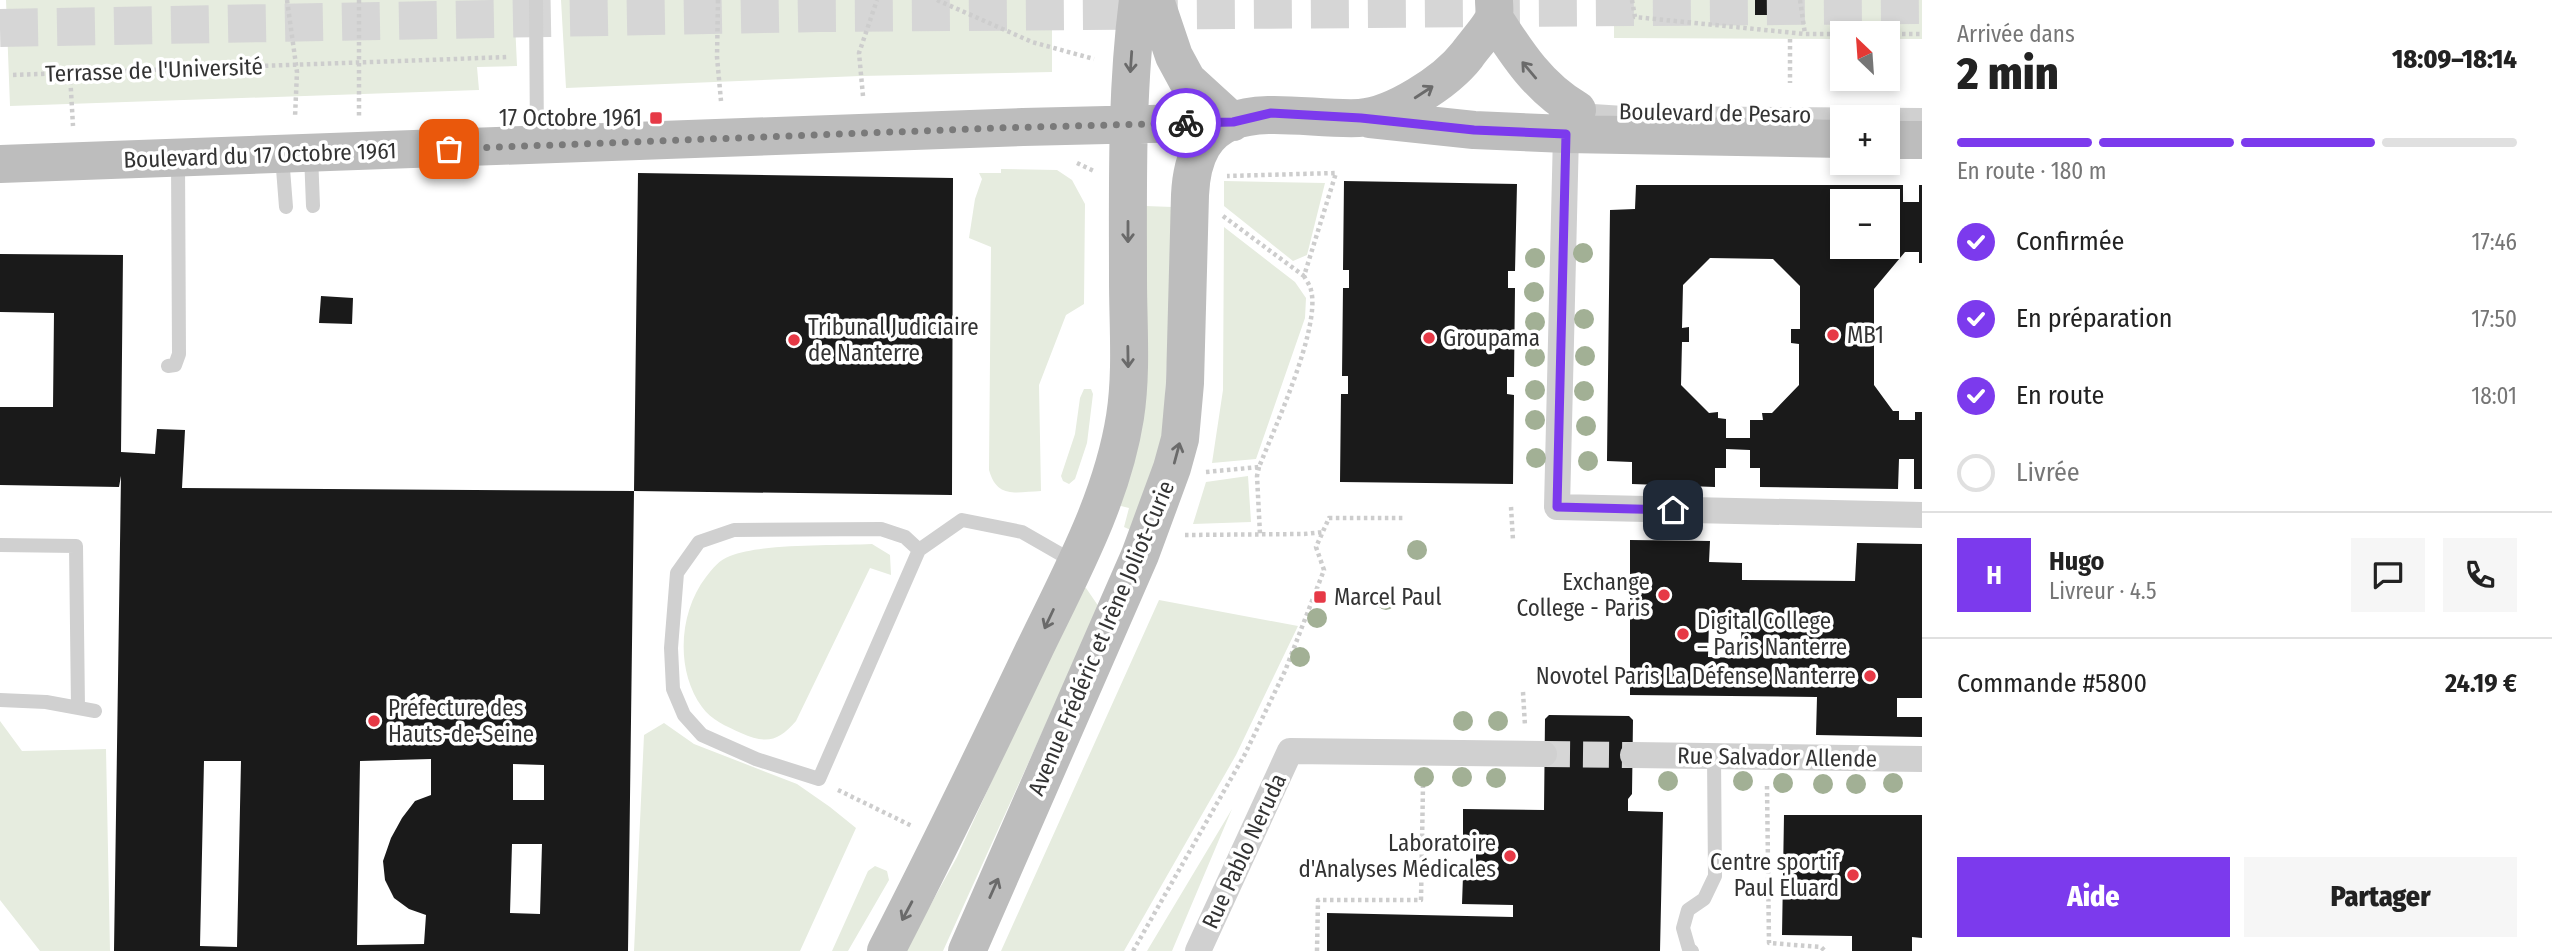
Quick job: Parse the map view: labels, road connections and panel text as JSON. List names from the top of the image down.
{
  "streets": {
    "main road": ["Boulevard de Pesaro", "Boulevard du 17 Octobre 1961", "Avenue Frédéric et Irène Joliot-Curie"],
    "street": ["Rue Salvador Allende", "Rue Pablo Neruda"],
    "path": ["Terrasse de l'Université"]
  },
  "crossings": [
    ["Terrasse de l'Université", "Boulevard du 17 Octobre 1961"],
    ["Boulevard de Pesaro", "Boulevard du 17 Octobre 1961"],
    ["Boulevard de Pesaro", "Avenue Frédéric et Irène Joliot-Curie"],
    ["Boulevard du 17 Octobre 1961", "Avenue Frédéric et Irène Joliot-Curie"]
  ],
  "places": {
    "transit": ["17 Octobre 1961", "Marcel Paul"],
    "other": [
      "MB1",
      "Groupama",
      "Tribunal Judiciaire de Nanterre",
      "Exchange College - Paris",
      "Digital College – Paris Nanterre",
      "Novotel Paris La Défense Nanterre",
      "Préfecture des Hauts-de-Seine",
      "Laboratoire d'Analyses Médicales",
      "Centre sportif Paul Eluard"
    ]
  },
  "north": "top left",
  "page": {
    "heading": ["2 min", "Arrivée dans", "18:09–18:14"],
    "panel": [
      "Hugo",
      "Livreur · 4.5",
      "Commande #5800",
      "24.19 €"
    ],
    "map_buttons": ["+", "−"],
    "bar": "En route · 180 m",
    "list": [
      ["Confirmée", "17:46"],
      ["En préparation", "17:50"],
      ["En route", "18:01"],
      "Livrée"
    ],
    "round": "H",
    "buttons": ["Aide", "Partager"]
  }
}
